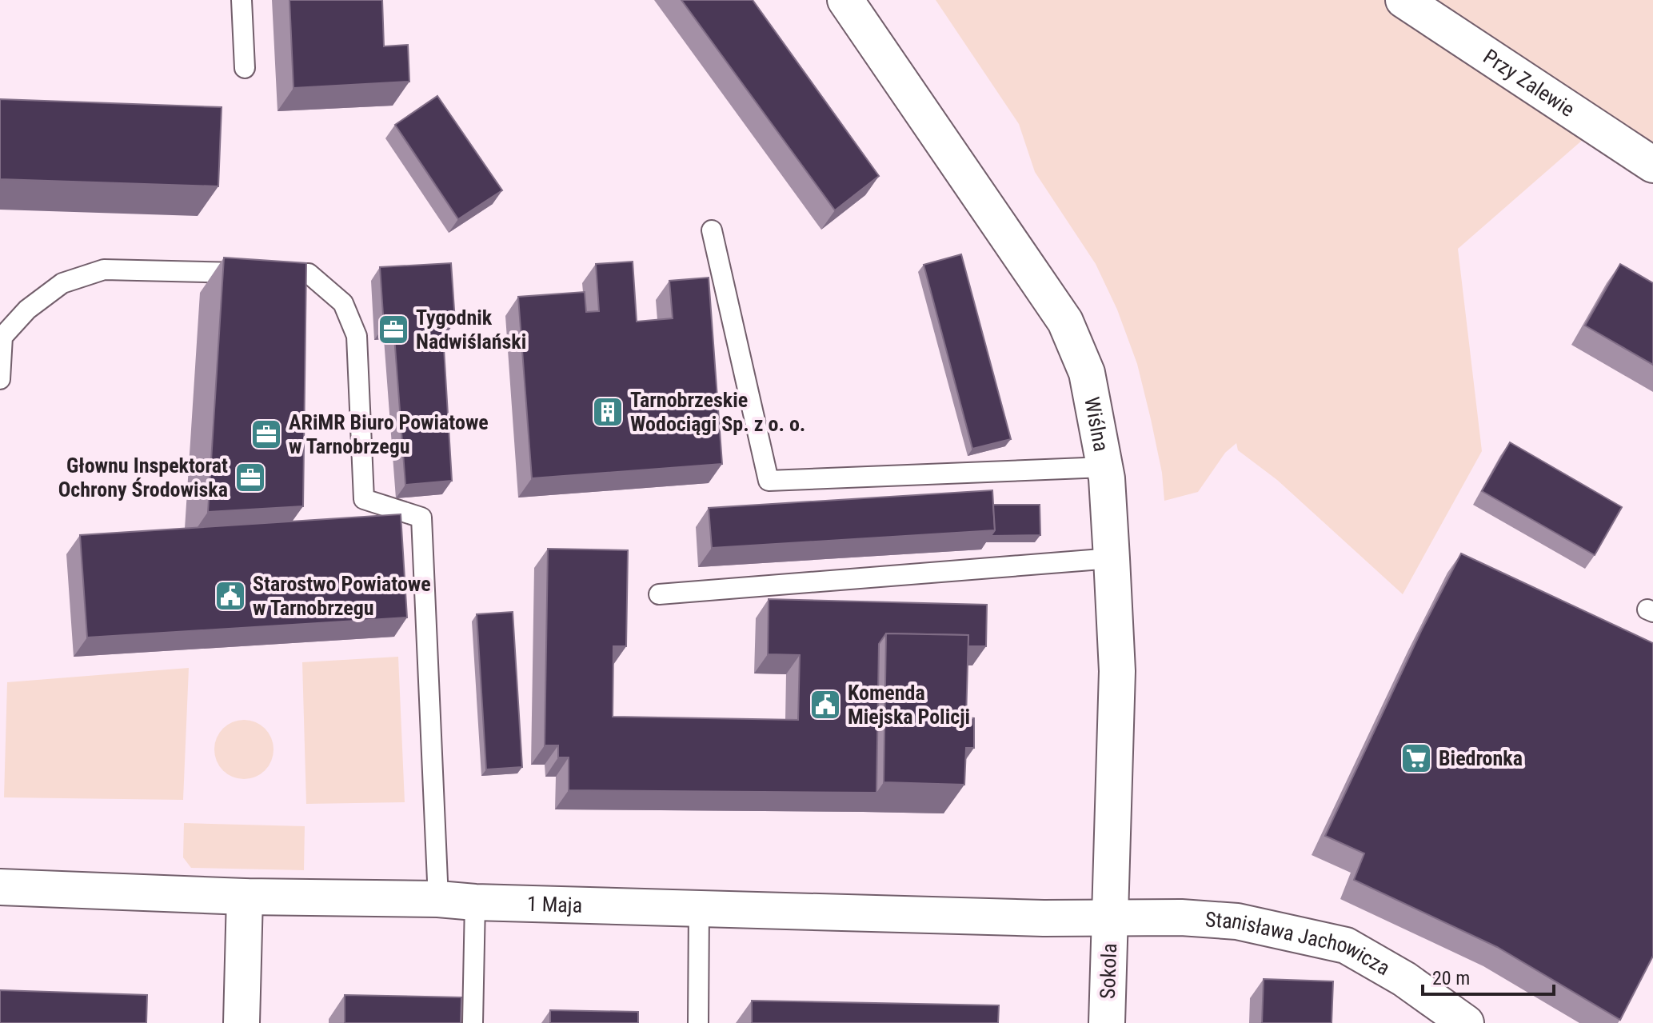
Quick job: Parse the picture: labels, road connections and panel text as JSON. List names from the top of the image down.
{
  "streets": {
    "street": [
      "Przy Zalewie",
      "Wiślna",
      "1 Maja",
      "Stanisława Jachowicza",
      "Sokola"
    ]
  },
  "crossings": [
    ["Wiślna", "1 Maja"],
    ["Wiślna", "Stanisława Jachowicza"],
    ["Wiślna", "Sokola"],
    ["1 Maja", "Stanisława Jachowicza"],
    ["1 Maja", "Sokola"],
    ["Stanisława Jachowicza", "Sokola"]
  ],
  "places": {
    "office": ["Tygodnik Nadwiślański", "ARiMR Biuro Powiatowe w Tarnobrzegu", "Głownu Inspektorat Ochrony Środowiska"],
    "building": ["Tarnobrzeskie Wodociągi Sp. z o. o."],
    "public building": ["Starostwo Powiatowe w Tarnobrzegu", "Komenda Miejska Policji"],
    "supermarket": ["Biedronka"]
  },
  "scale_bar": "20 m"
}
